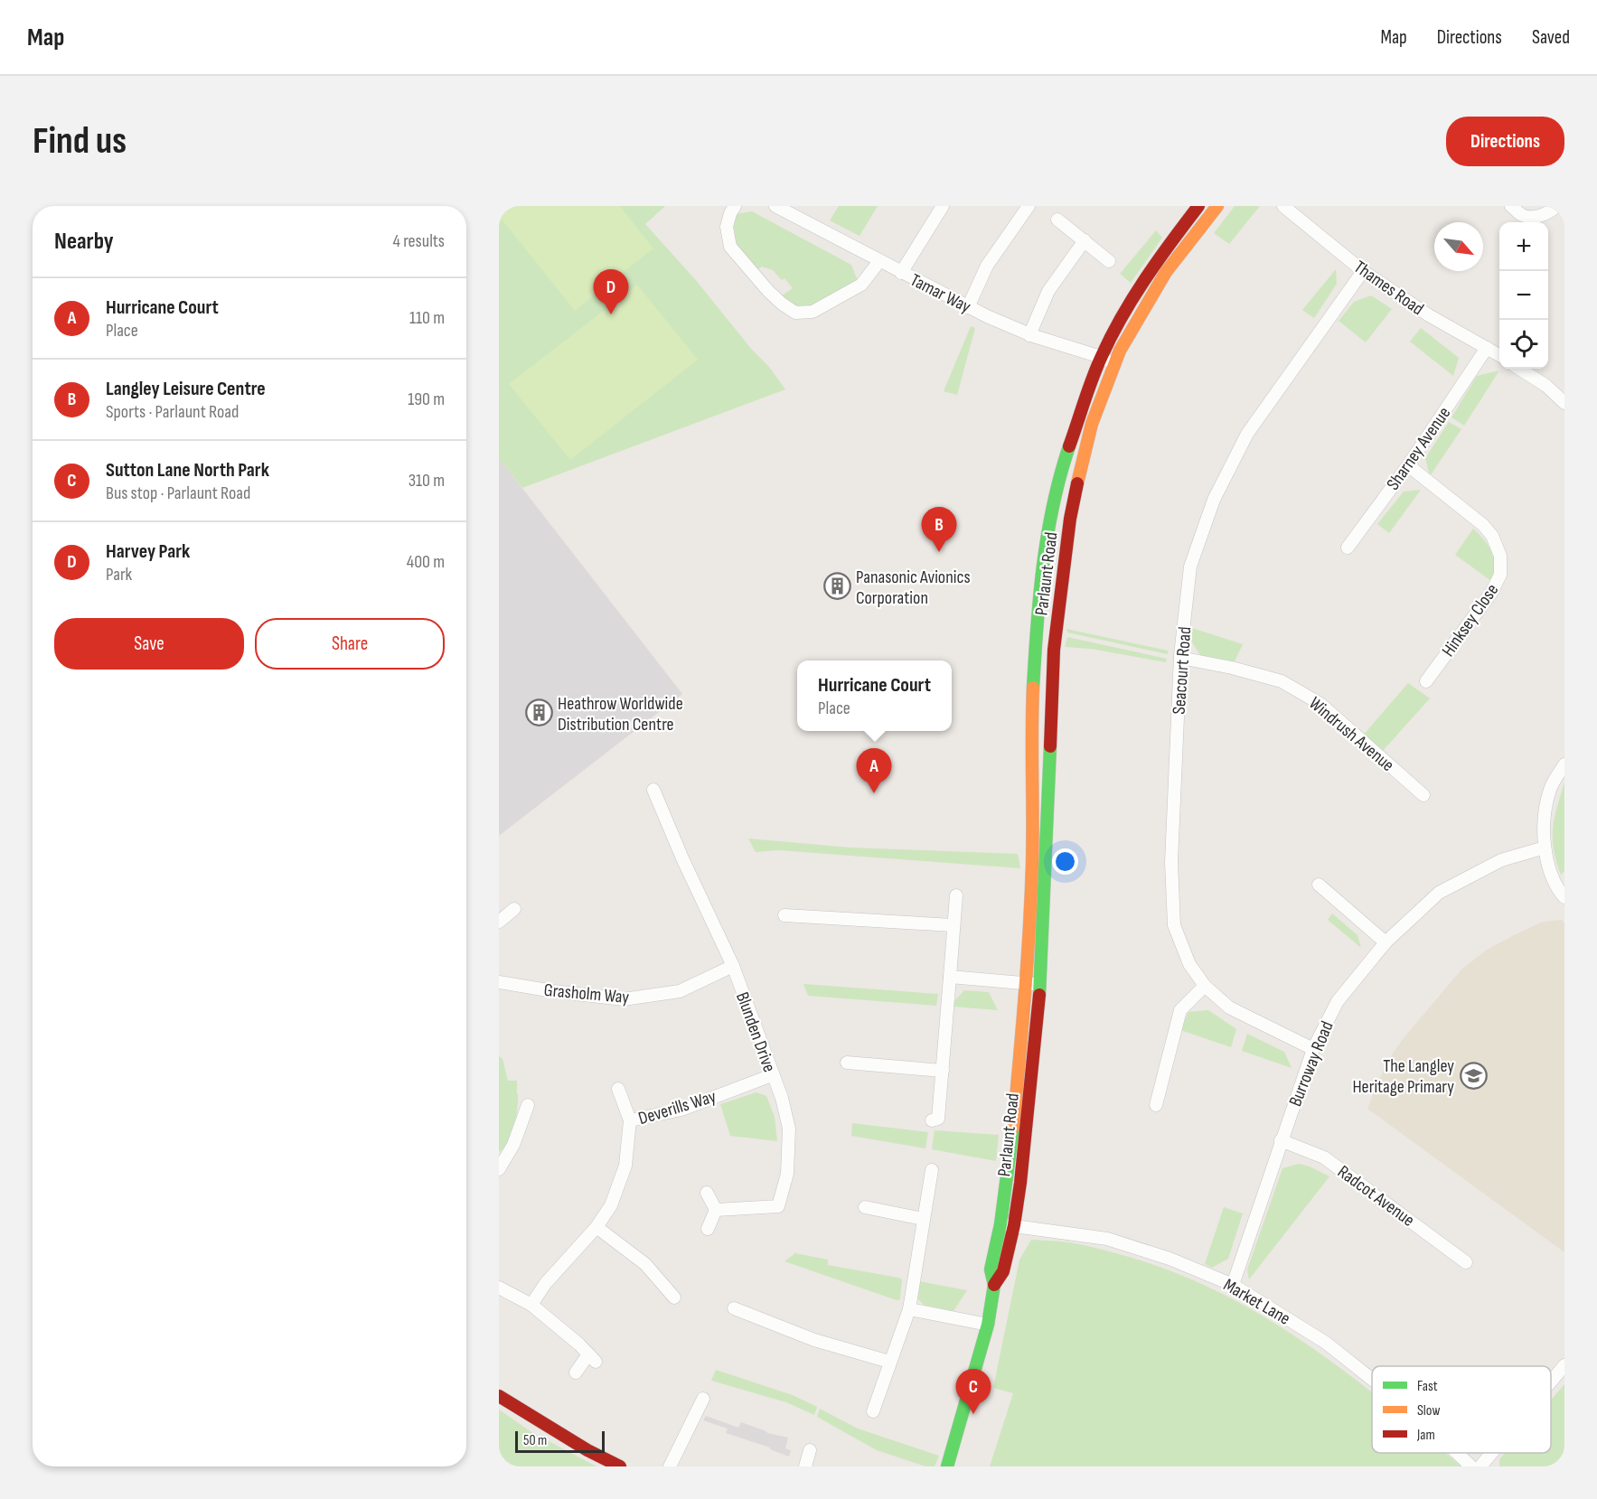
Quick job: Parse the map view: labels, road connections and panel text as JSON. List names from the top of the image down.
{
  "streets": {
    "street": [
      "Thames Road",
      "Tamar Way",
      "Sharney Avenue",
      "Parlaunt Road",
      "Hinksey Close",
      "Seacourt Road",
      "Windrush Avenue",
      "Grasholm Way",
      "Blunden Drive",
      "Burroway Road",
      "Deverills Way",
      "Radcot Avenue",
      "Market Lane"
    ]
  },
  "crossings": [
    ["Thames Road", "Sharney Avenue"],
    ["Thames Road", "Seacourt Road"],
    ["Tamar Way", "Parlaunt Road"],
    ["Sharney Avenue", "Hinksey Close"],
    ["Parlaunt Road", "Market Lane"],
    ["Seacourt Road", "Windrush Avenue"],
    ["Seacourt Road", "Burroway Road"],
    ["Grasholm Way", "Blunden Drive"],
    ["Blunden Drive", "Deverills Way"],
    ["Burroway Road", "Radcot Avenue"],
    ["Burroway Road", "Market Lane"]
  ],
  "places": {
    "building": ["Panasonic Avionics Corporation", "Heathrow Worldwide Distribution Centre"],
    "school or university": ["The Langley Heritage Primary"]
  },
  "legend": ["Fast", "Slow", "Jam"],
  "scale_bar": "50 m",
  "north": "bottom right",
  "page": {
    "header": "Map",
    "nav": ["Map", "Directions", "Saved"],
    "buttons": [
      "Directions",
      ["Save", "Share"]
    ],
    "title": "Find us",
    "heading": ["Nearby", "4 results"],
    "map_buttons": ["+", "−"],
    "pins": [
      "D",
      "B",
      "A",
      "C"
    ],
    "list": [
      {
        "mark": "A",
        "name": "Hurricane Court",
        "note": "Place",
        "value": "110 m"
      },
      {
        "mark": "B",
        "name": "Langley Leisure Centre",
        "note": "Sports · Parlaunt Road",
        "value": "190 m"
      },
      {
        "mark": "C",
        "name": "Sutton Lane North Park",
        "note": "Bus stop · Parlaunt Road",
        "value": "310 m"
      },
      {
        "mark": "D",
        "name": "Harvey Park",
        "note": "Park",
        "value": "400 m"
      }
    ],
    "popup": ["Hurricane Court", "Place"],
    "scale": "50 m"
  }
}
